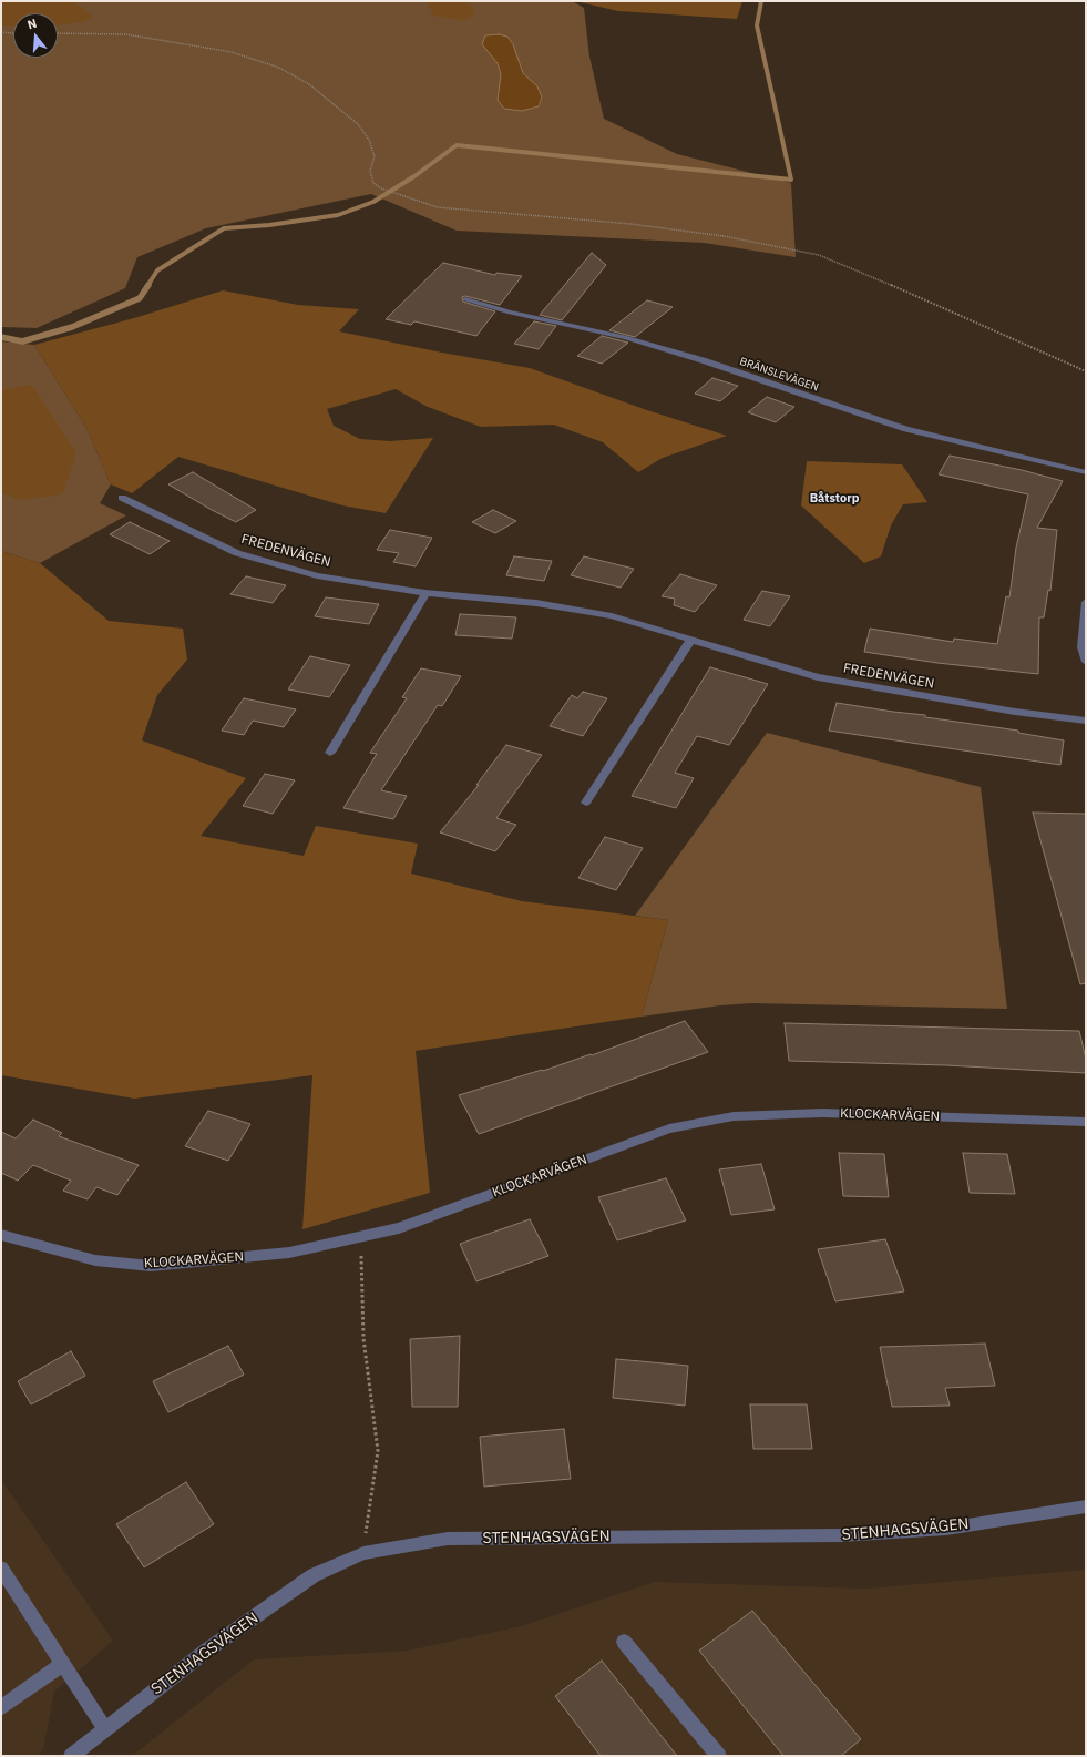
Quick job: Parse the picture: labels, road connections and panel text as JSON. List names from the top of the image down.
{
  "streets": {
    "street": [
      "BRÄNSLEVÄGEN",
      "FREDENVÄGEN",
      "KLOCKARVÄGEN",
      "STENHAGSVÄGEN"
    ]
  },
  "districts": ["Båtstorp"],
  "north": "top"
}
